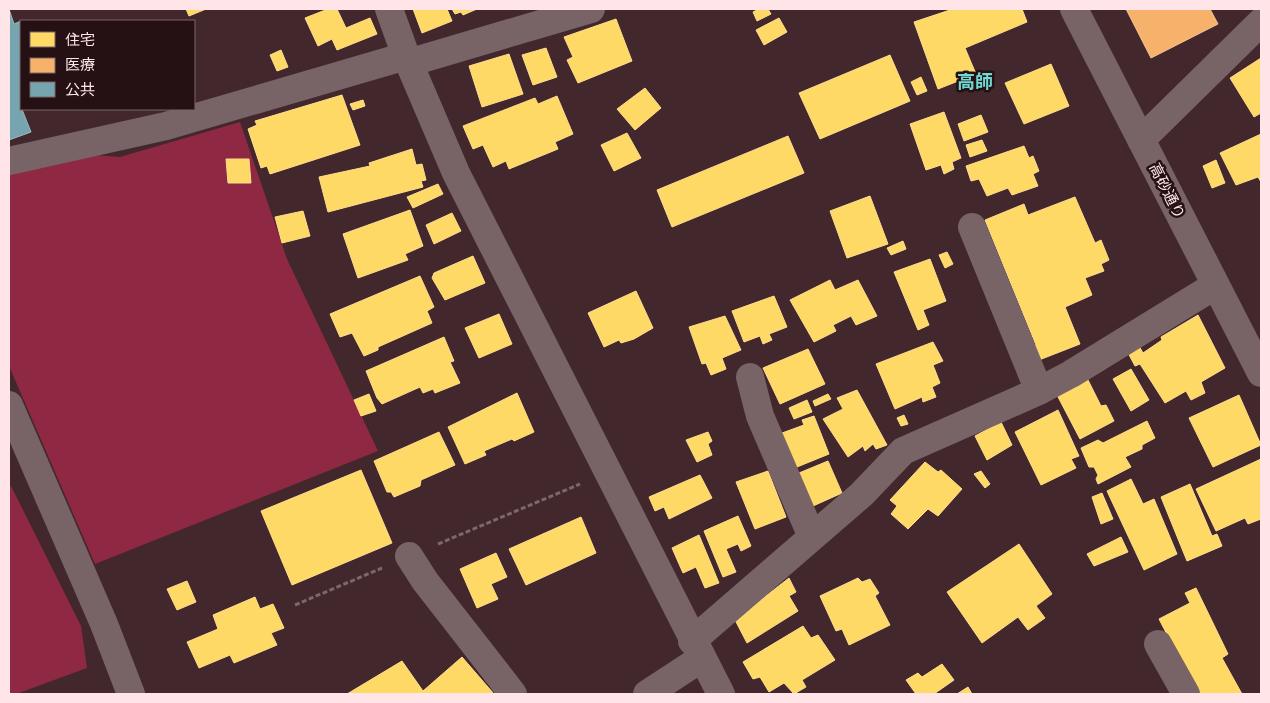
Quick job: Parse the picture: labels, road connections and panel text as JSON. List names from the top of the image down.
{
  "streets": {
    "street": ["高砂通り"]
  },
  "districts": ["高師"],
  "legend": ["住宅", "医療", "公共"]
}
